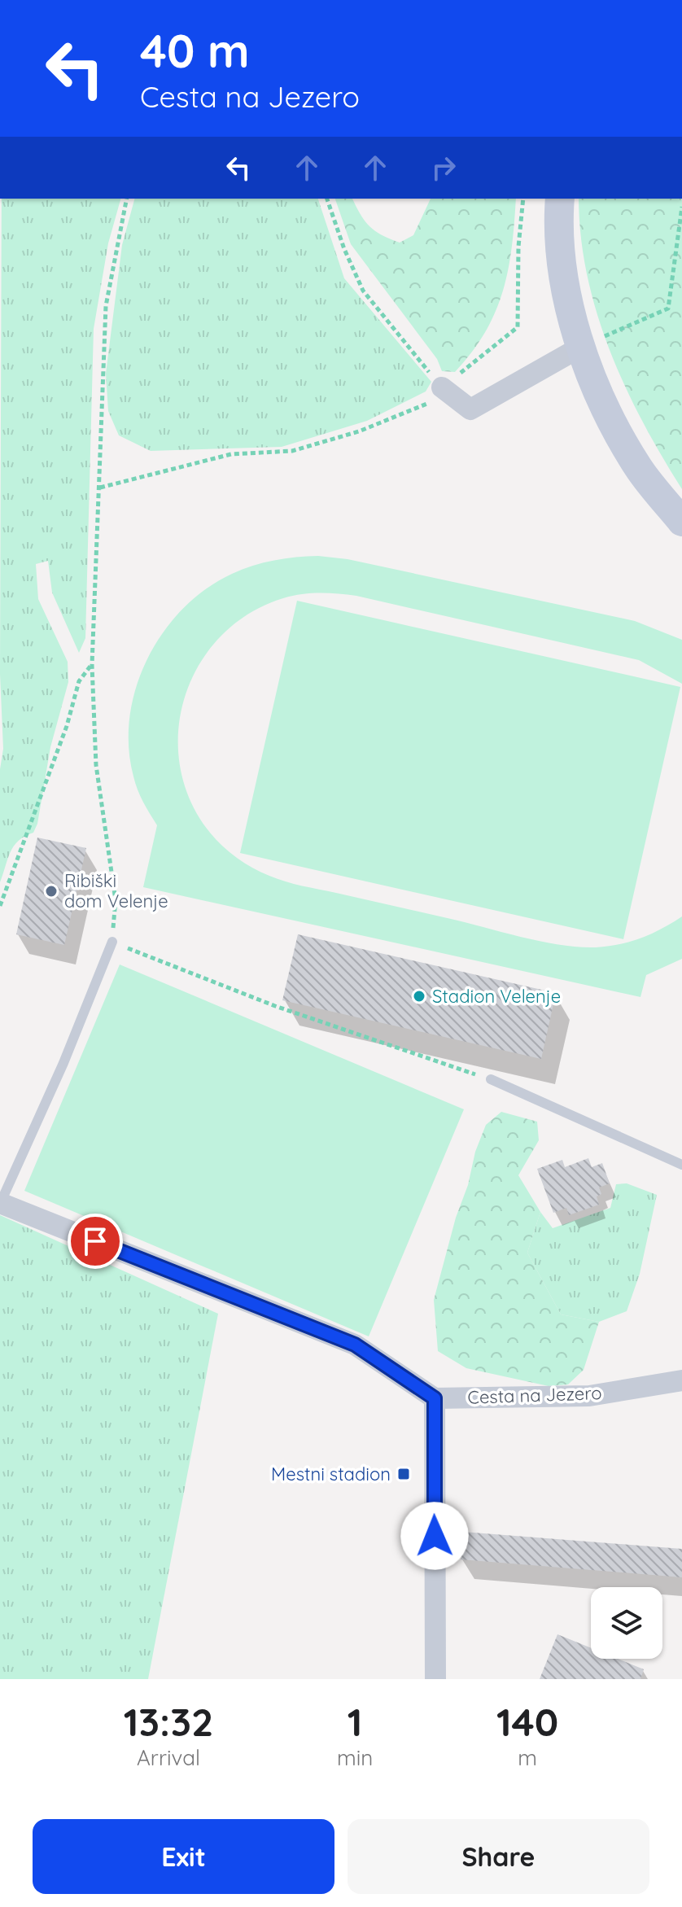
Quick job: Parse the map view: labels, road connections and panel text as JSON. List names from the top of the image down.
{
  "streets": {
    "street": ["Cesta na Jezero"]
  },
  "places": {
    "other": ["Ribiški dom Velenje", "Stadion Velenje"],
    "transit": ["Mestni stadion"]
  },
  "page": {
    "turn": ["40 m", "Cesta na Jezero"],
    "eta": [
      "13:32",
      "Arrival",
      "1",
      "min",
      "140",
      "m"
    ],
    "buttons": ["Exit", "Share"]
  }
}
